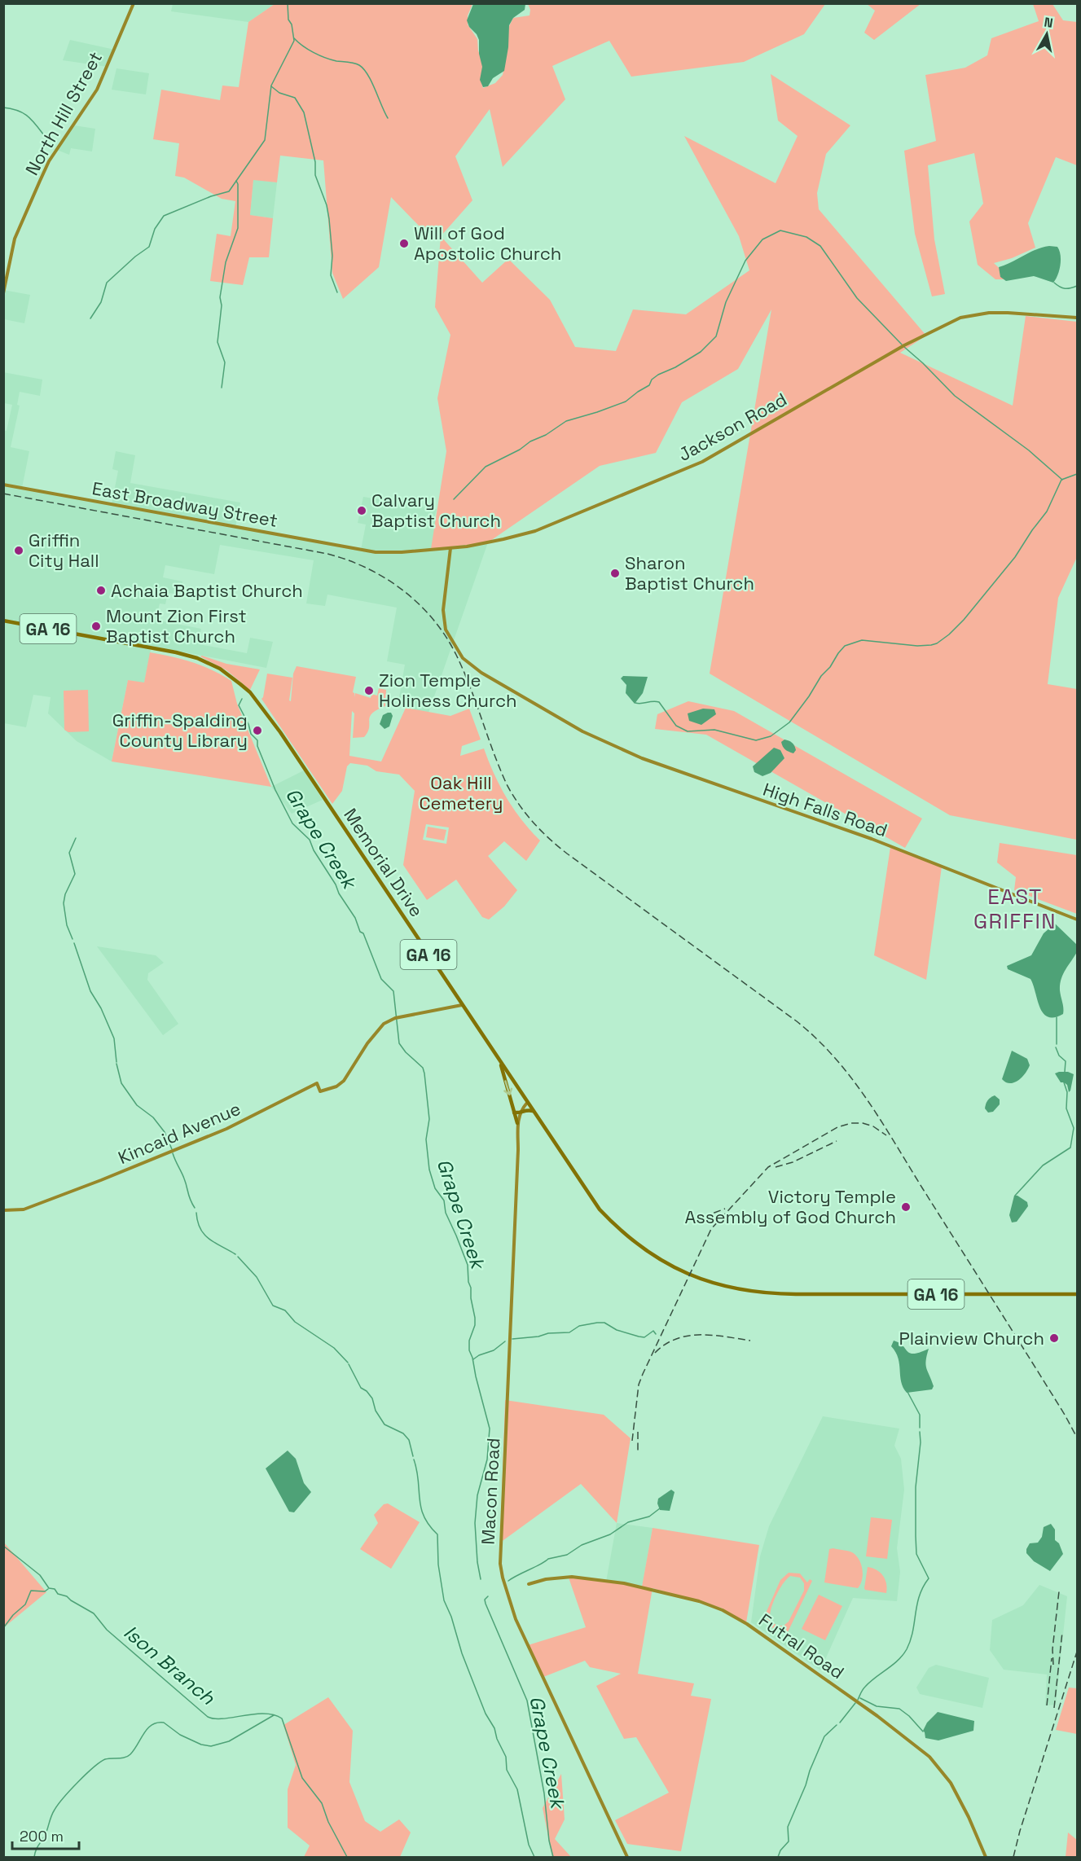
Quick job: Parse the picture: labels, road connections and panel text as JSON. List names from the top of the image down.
{
  "streets": {
    "main road": ["GA 16", "Memorial Drive"],
    "street": [
      "North Hill Street",
      "Jackson Road",
      "East Broadway Street",
      "High Falls Road",
      "Kincaid Avenue",
      "Macon Road",
      "Futral Road"
    ]
  },
  "crossings": [
    ["Jackson Road", "East Broadway Street"],
    ["Jackson Road", "High Falls Road"],
    ["GA 16", "Memorial Drive"],
    ["Memorial Drive", "Kincaid Avenue"]
  ],
  "districts": ["EAST GRIFFIN"],
  "water": ["Grape Creek", "Ison Branch"],
  "parks": ["Oak Hill Cemetery"],
  "places": [
    "Will of God Apostolic Church",
    "Calvary Baptist Church",
    "Griffin City Hall",
    "Sharon Baptist Church",
    "Achaia Baptist Church",
    "Mount Zion First Baptist Church",
    "Zion Temple Holiness Church",
    "Griffin-Spalding County Library",
    "Victory Temple Assembly of God Church",
    "Plainview Church"
  ],
  "scale_bar": "200 m",
  "north": "top"
}
